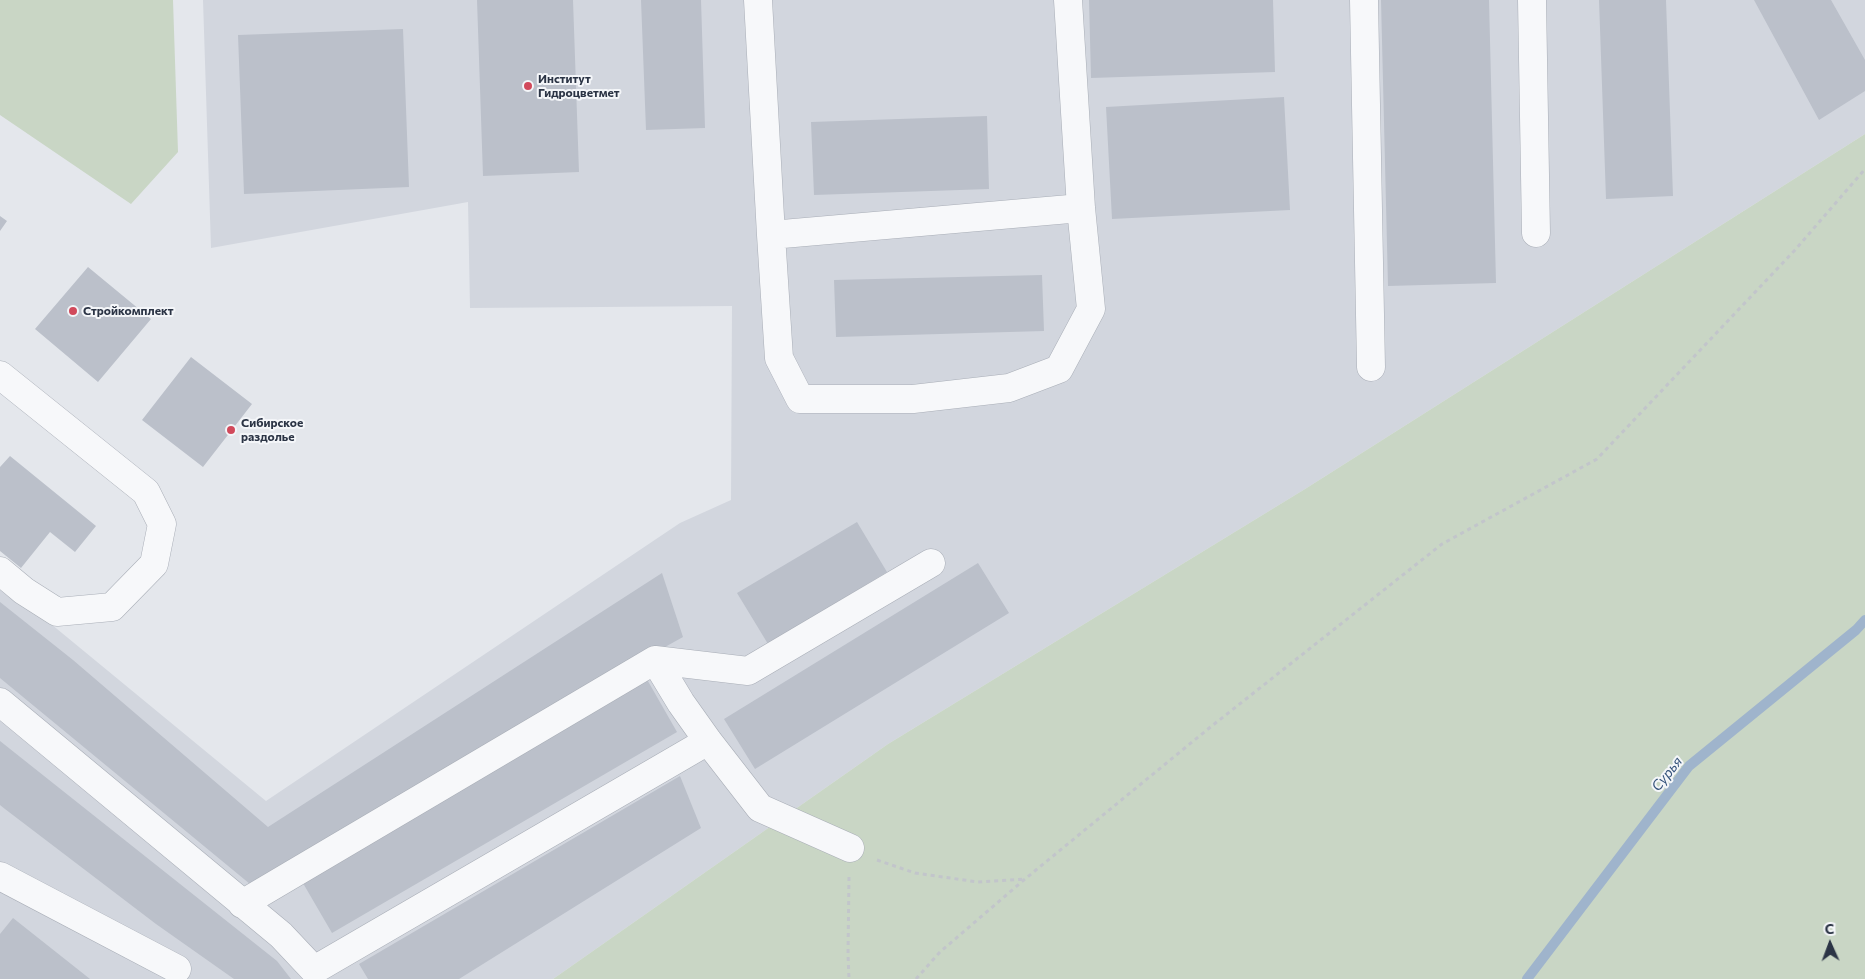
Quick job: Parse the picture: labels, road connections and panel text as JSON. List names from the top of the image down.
{
  "water": ["Сурья"],
  "places": ["Институт Гидроцветмет", "Стройкомплект", "Сибирское раздолье"],
  "north": "top"
}
